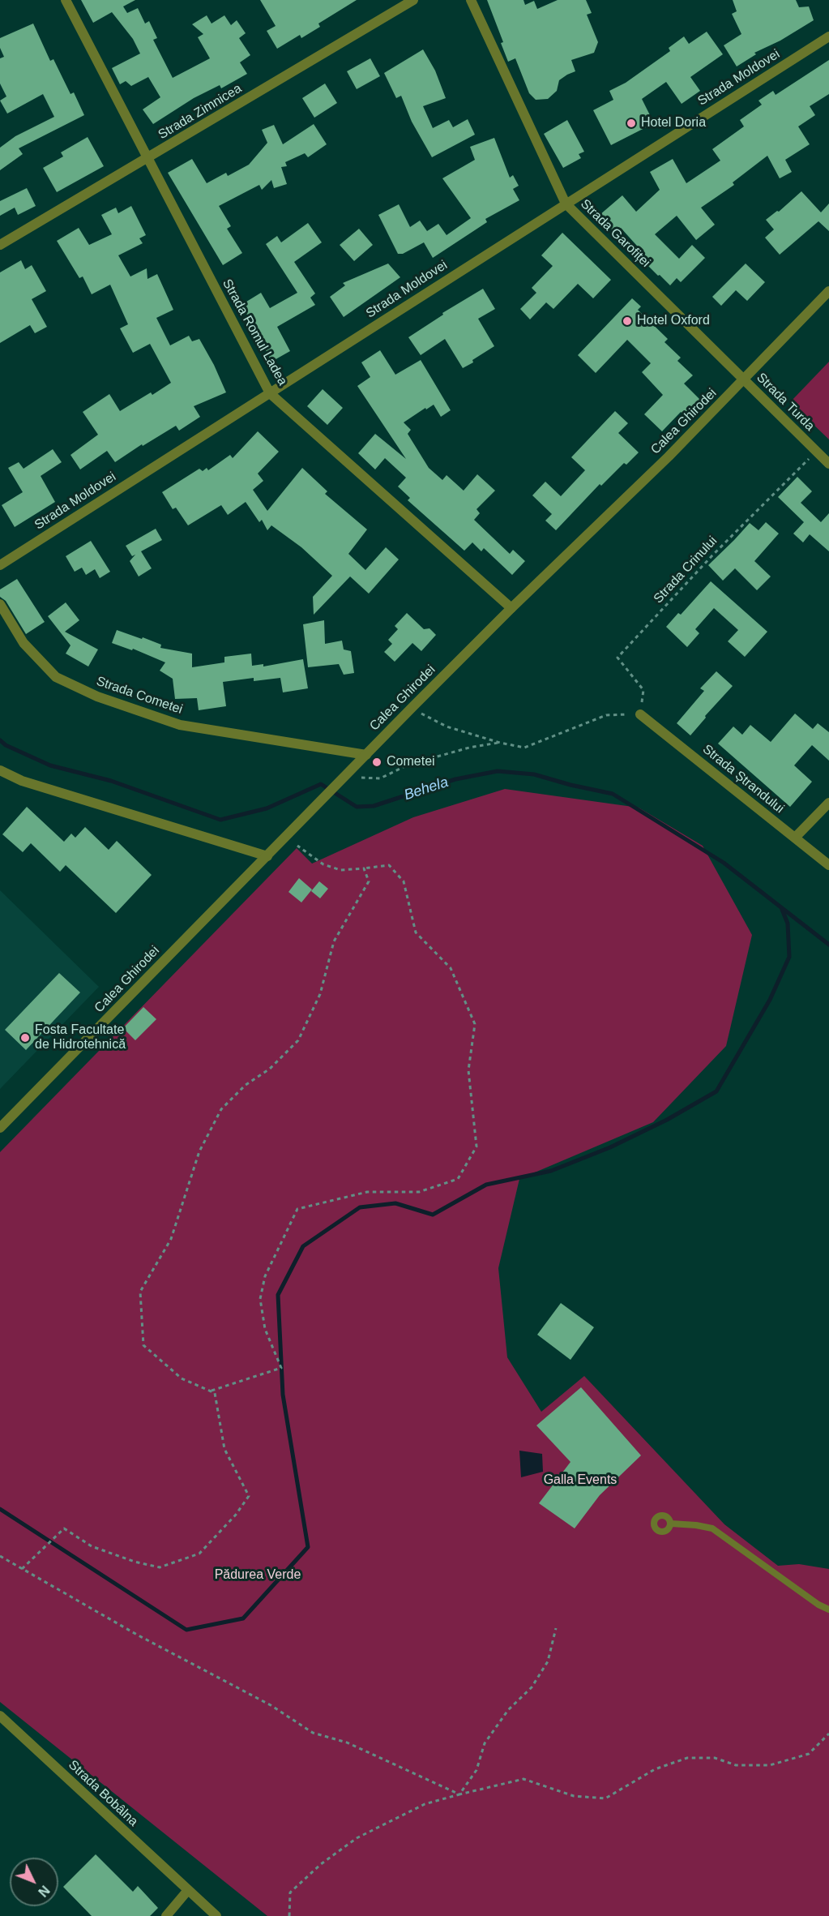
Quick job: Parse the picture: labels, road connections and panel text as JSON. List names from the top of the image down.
{
  "streets": {
    "street": [
      "Strada Moldovei",
      "Strada Zimnicea",
      "Strada Garofiței",
      "Strada Romul Ladea",
      "Strada Turda",
      "Calea Ghirodei",
      "Strada Cometei",
      "Strada Ștrandului",
      "Strada Bobâlna"
    ],
    "path": ["Strada Crinului"]
  },
  "crossings": [
    ["Strada Moldovei", "Strada Garofiței"],
    ["Strada Moldovei", "Strada Romul Ladea"],
    ["Strada Zimnicea", "Strada Romul Ladea"],
    ["Strada Garofiței", "Strada Turda"],
    ["Strada Garofiței", "Calea Ghirodei"],
    ["Strada Romul Ladea", "Calea Ghirodei"],
    ["Strada Turda", "Calea Ghirodei"],
    ["Strada Turda", "Strada Crinului"],
    ["Calea Ghirodei", "Strada Cometei"],
    ["Strada Crinului", "Strada Ștrandului"]
  ],
  "water": ["Behela"],
  "parks": ["Galla Events", "Pădurea Verde"],
  "places": [
    "Hotel Doria",
    "Hotel Oxford",
    "Cometei",
    "Fosta Facultate de Hidrotehnică"
  ],
  "north": "bottom right"
}
